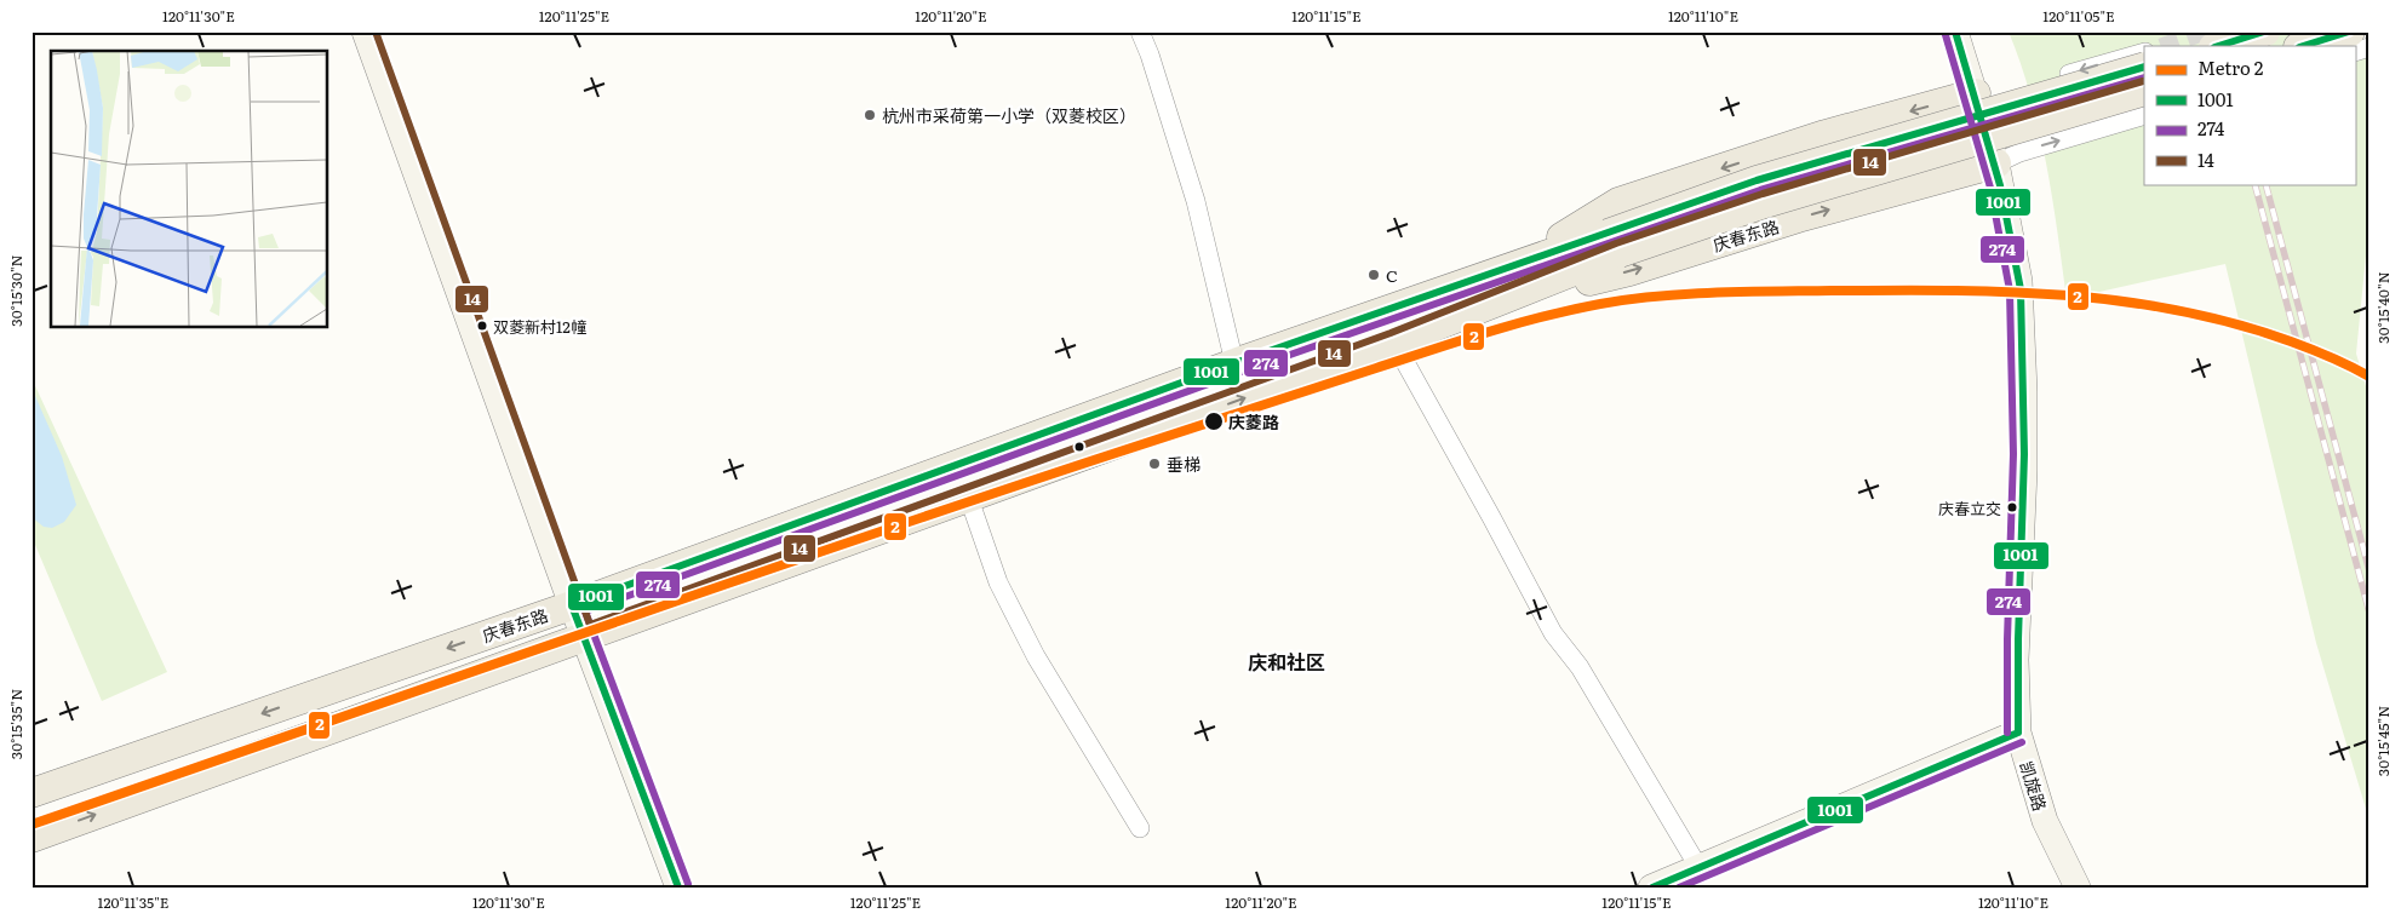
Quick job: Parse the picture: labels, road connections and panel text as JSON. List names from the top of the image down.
{
  "streets": {
    "main road": ["庆春东路"],
    "street": ["凯旋路"]
  },
  "crossings": [
    ["庆春东路", "凯旋路"]
  ],
  "districts": ["庆和社区"],
  "places": [
    "杭州市采荷第一小学（双菱校区）",
    "C",
    "双菱新村12幢",
    "庆菱路",
    "垂梯",
    "庆春立交"
  ],
  "lines": [
    "transit line 1001",
    "transit line 14",
    "transit line 274",
    "metro line 2"
  ],
  "legend": [
    "Metro 2",
    "1001",
    "274",
    "14"
  ],
  "coordinates": [
    "120°11'30\"E",
    "120°11'25\"E",
    "120°11'20\"E",
    "120°11'15\"E",
    "120°11'10\"E",
    "120°11'05\"E",
    "30°15'30\"N",
    "30°15'40\"N",
    "30°15'35\"N",
    "30°15'45\"N",
    "120°11'35\"E"
  ]
}
